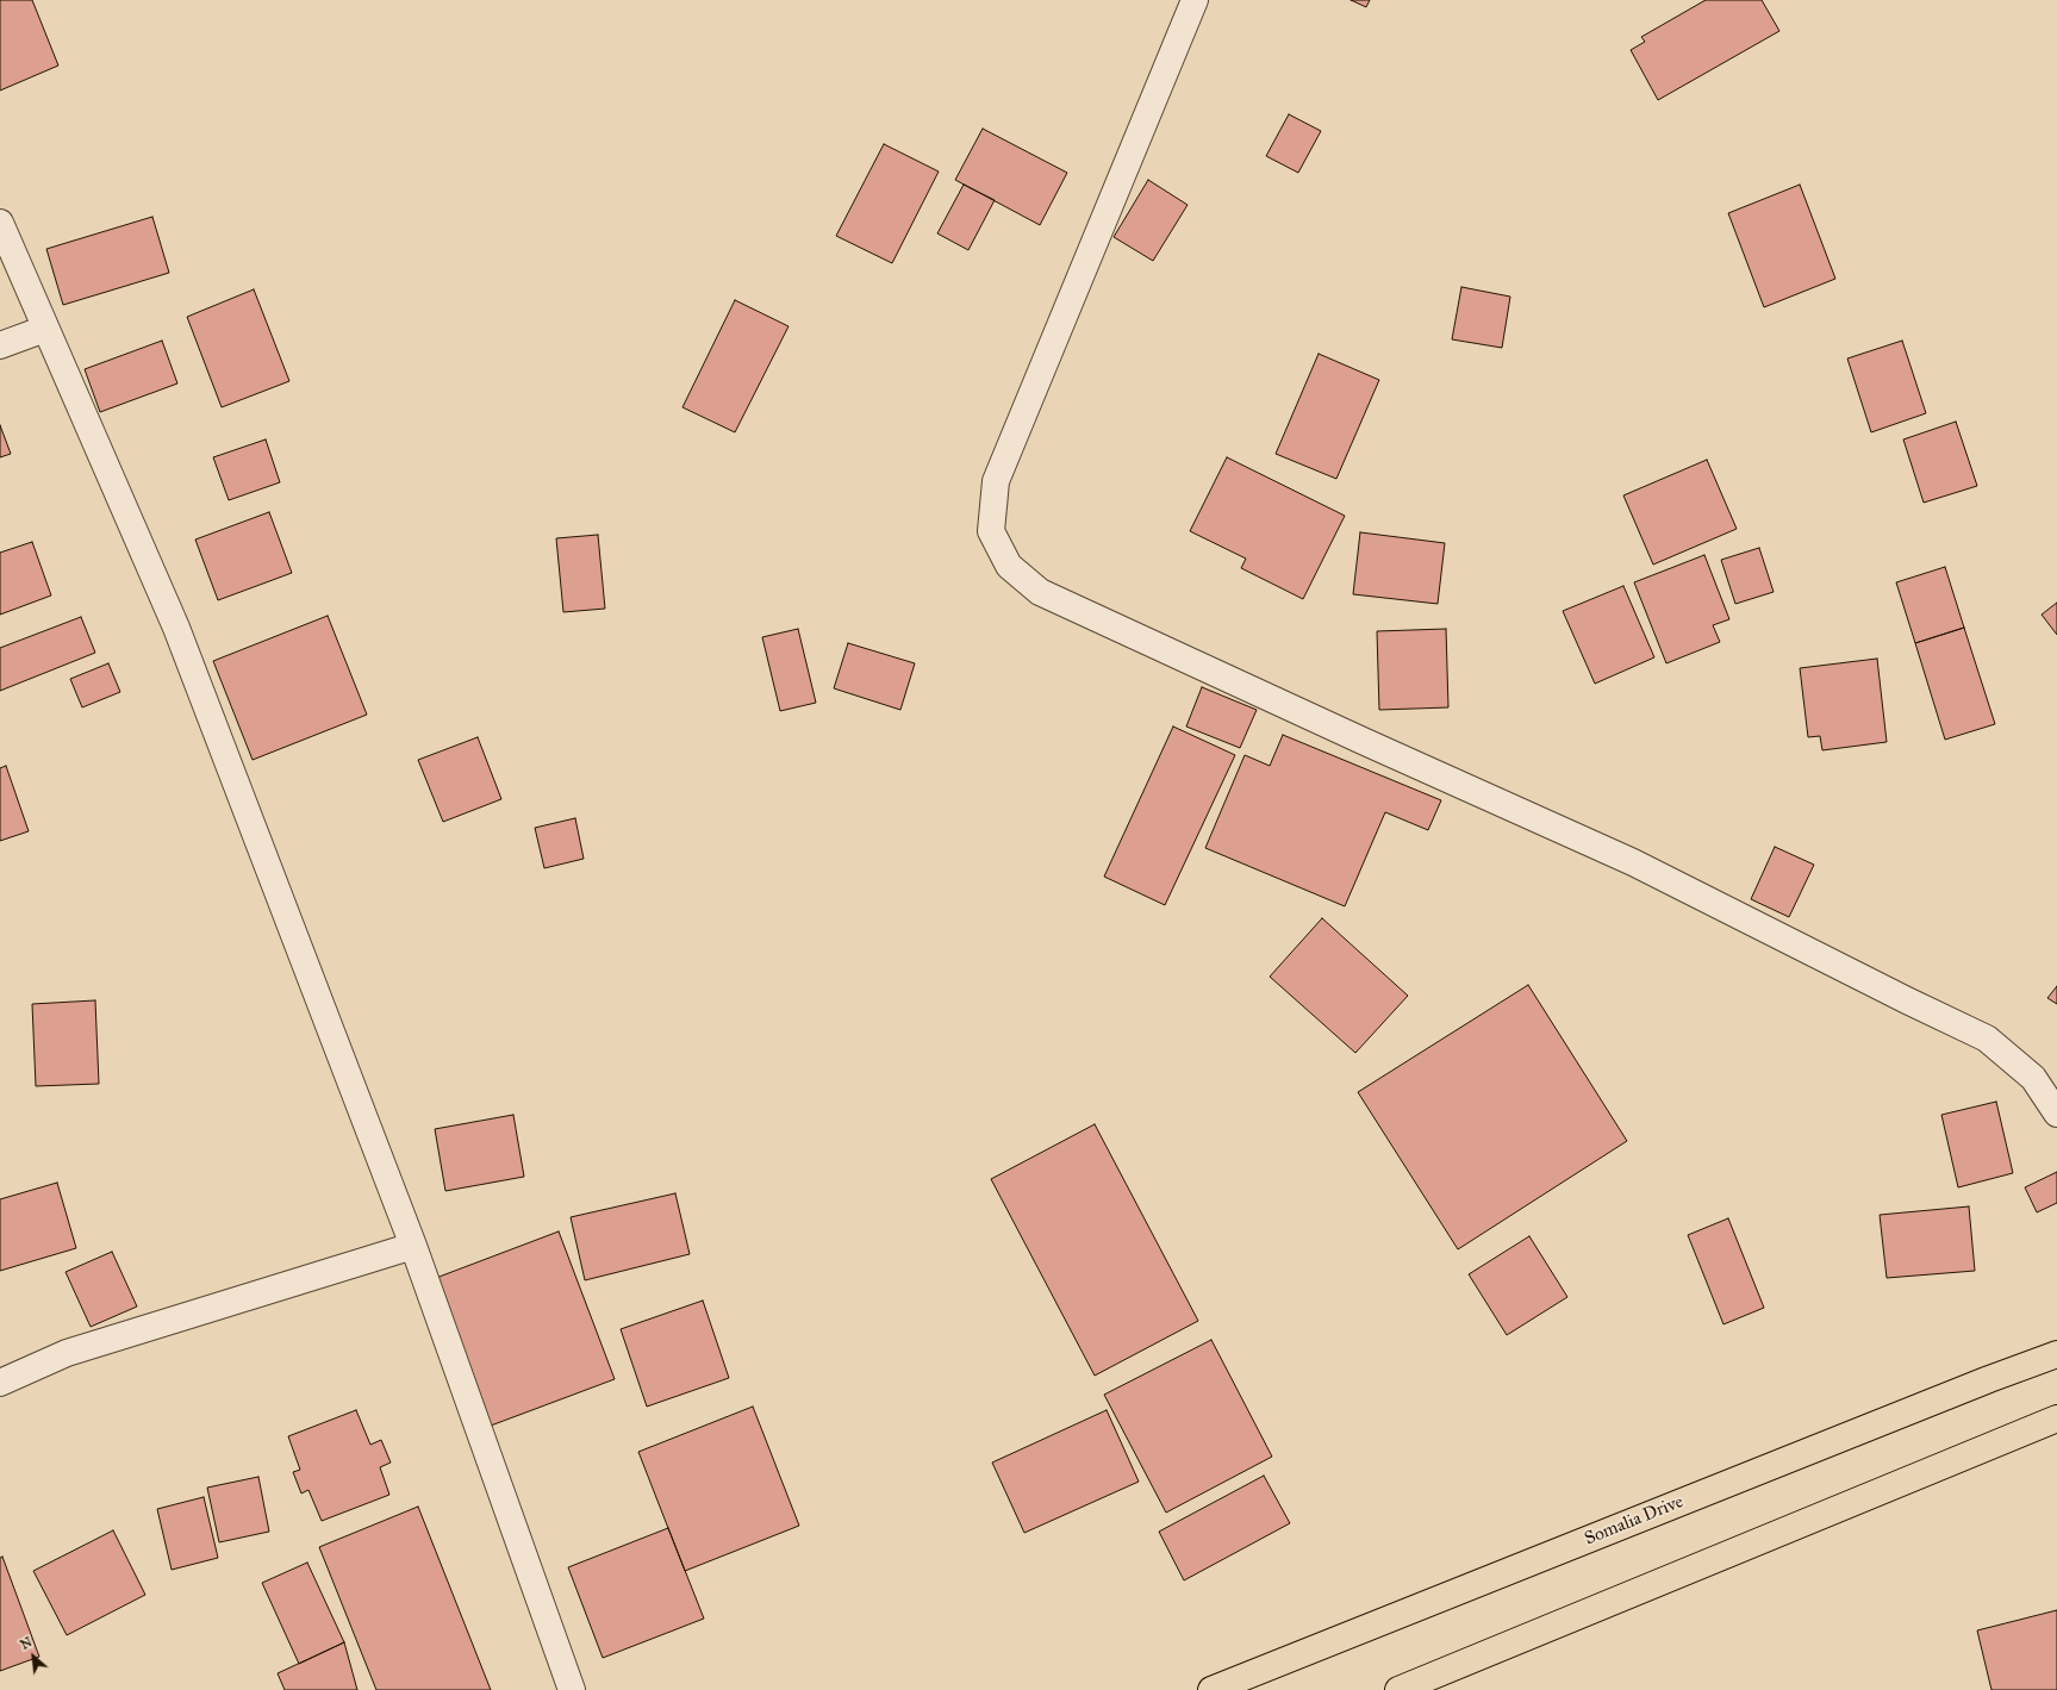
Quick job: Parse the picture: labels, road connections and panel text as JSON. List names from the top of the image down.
{
  "streets": {
    "main road": ["Somalia Drive"]
  },
  "north": "top left"
}
